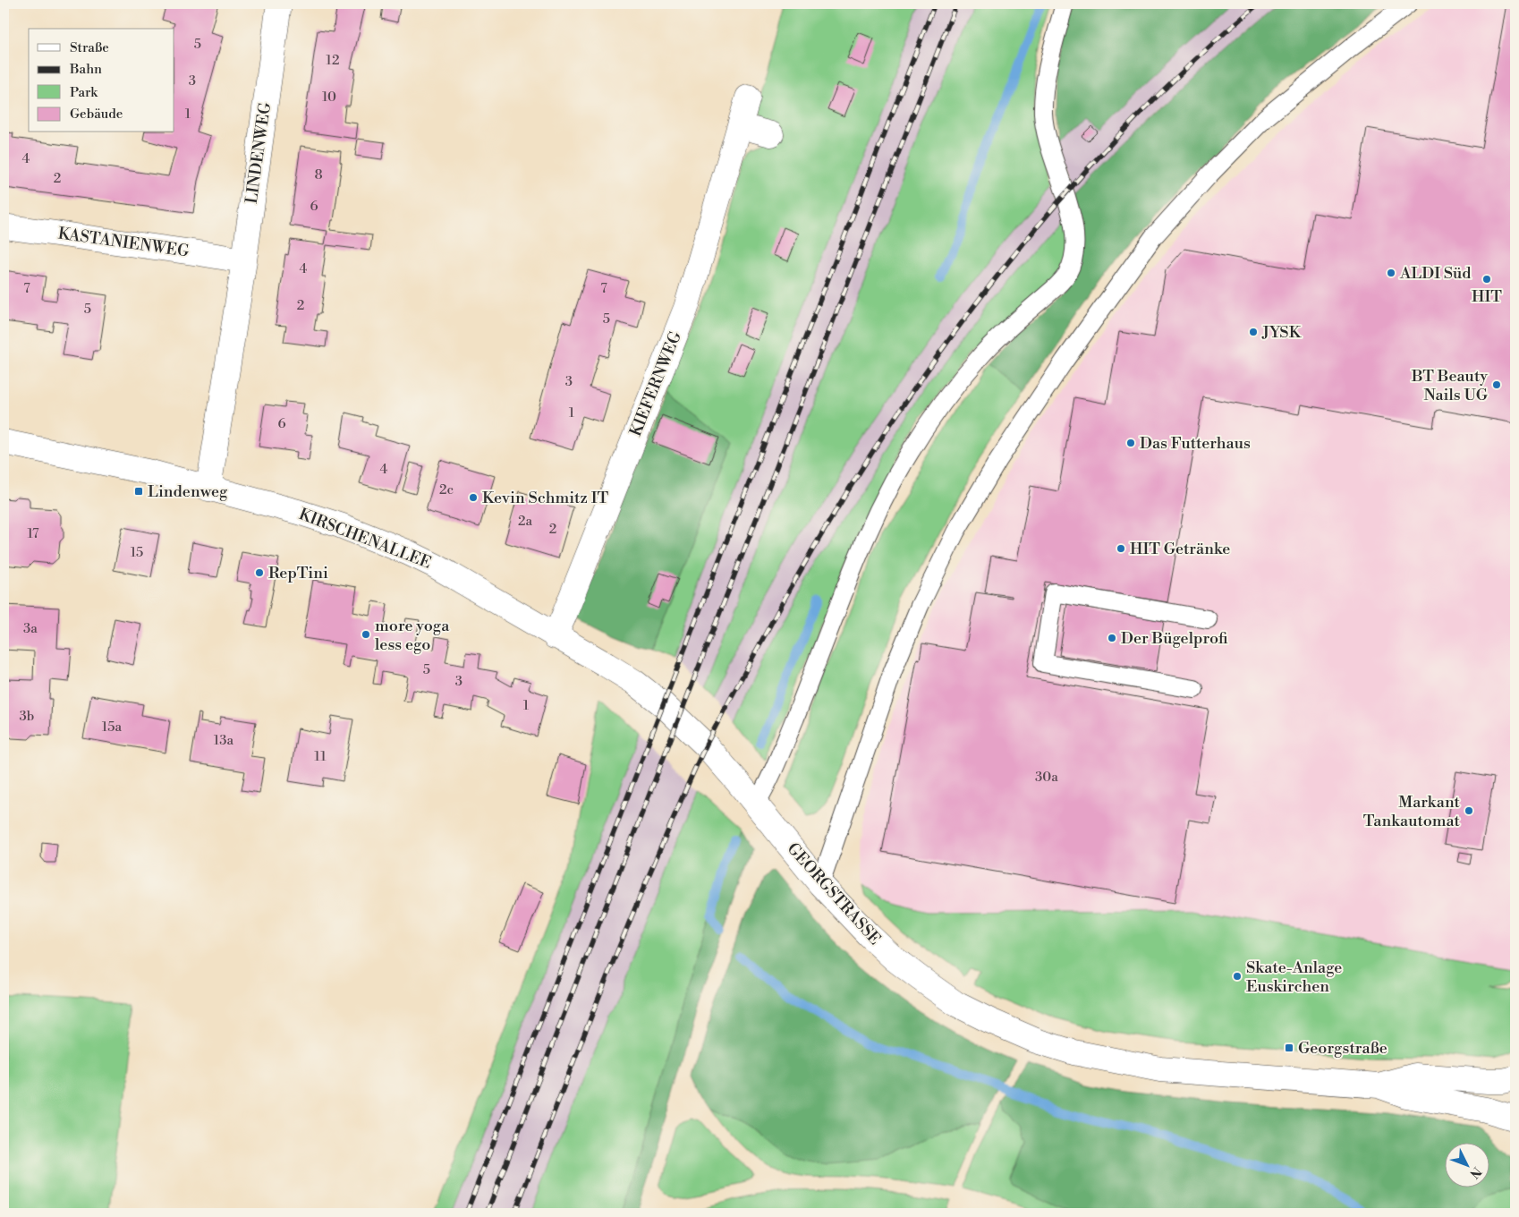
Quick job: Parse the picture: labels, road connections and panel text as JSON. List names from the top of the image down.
{
  "streets": {
    "street": [
      "LINDENWEG",
      "KASTANIENWEG",
      "KIEFERNWEG",
      "KIRSCHENALLEE",
      "GEORGSTRASSE"
    ]
  },
  "crossings": [
    ["LINDENWEG", "KASTANIENWEG"],
    ["LINDENWEG", "KIRSCHENALLEE"],
    ["KIEFERNWEG", "KIRSCHENALLEE"],
    ["KIEFERNWEG", "GEORGSTRASSE"],
    ["KIRSCHENALLEE", "GEORGSTRASSE"]
  ],
  "places": {
    "other": [
      "ALDI Süd",
      "HIT",
      "JYSK",
      "BT Beauty Nails UG",
      "Das Futterhaus",
      "Kevin Schmitz IT",
      "HIT Getränke",
      "RepTini",
      "more yoga less ego",
      "Der Bügelprofi",
      "Markant Tankautomat",
      "Skate-Anlage Euskirchen"
    ],
    "transit": ["Lindenweg", "Georgstraße"]
  },
  "house_numbers": [
    "5",
    "12",
    "3",
    "10",
    "1",
    "4",
    "8",
    "2",
    "6",
    "4",
    "7",
    "7",
    "2",
    "5",
    "5",
    "3",
    "1",
    "6",
    "4",
    "2c",
    "2a",
    "2",
    "17",
    "15",
    "3a",
    "5",
    "3",
    "1",
    "3b",
    "15a",
    "13a",
    "11",
    "30a"
  ],
  "legend": [
    "Straße",
    "Bahn",
    "Park",
    "Gebäude"
  ],
  "north": "bottom right"
}
